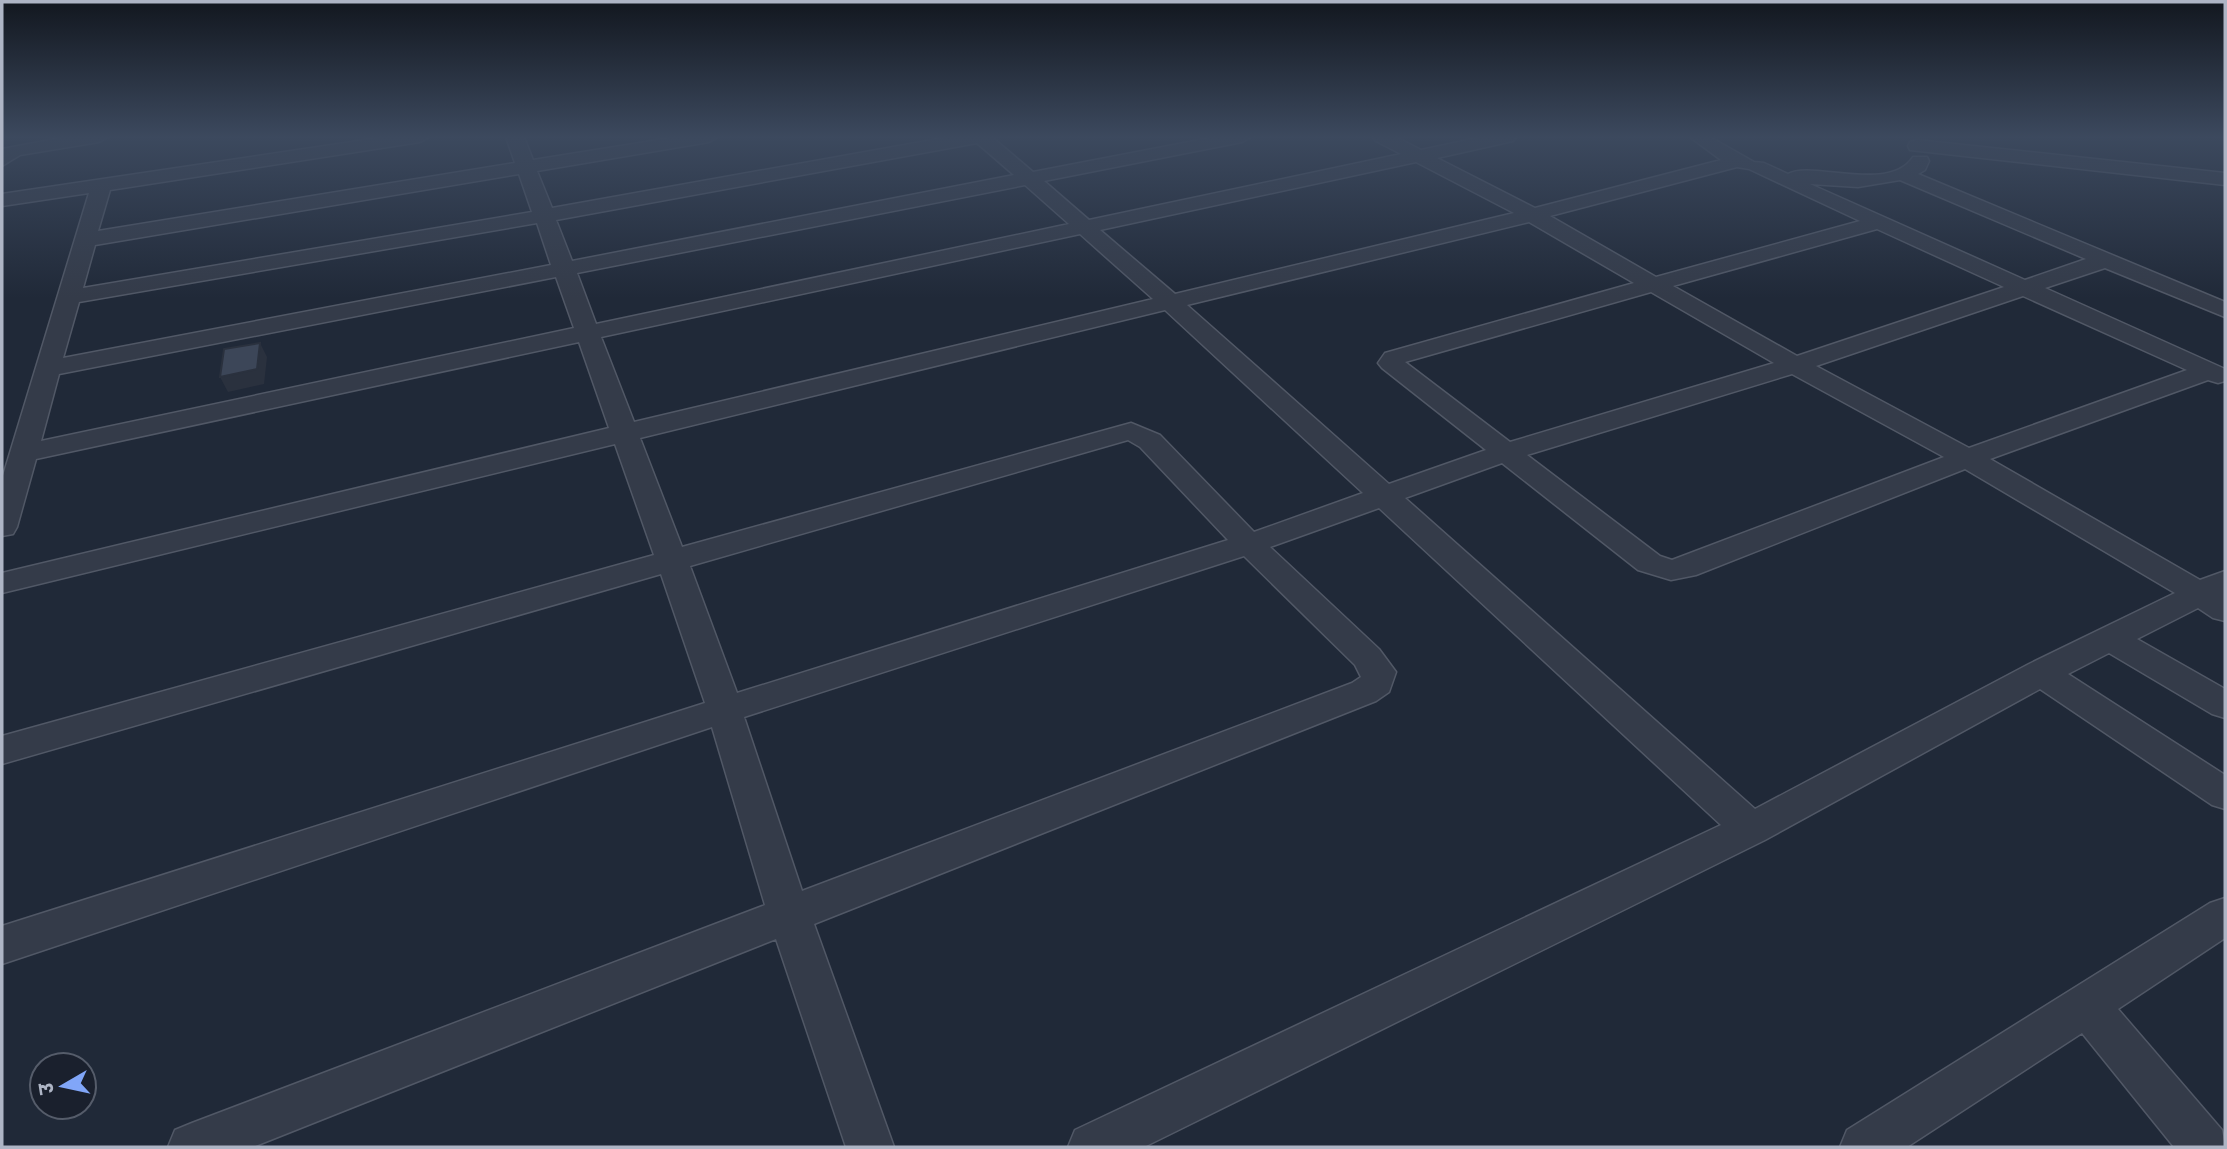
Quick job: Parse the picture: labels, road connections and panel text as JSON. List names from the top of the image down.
{
  "north": "left"
}
